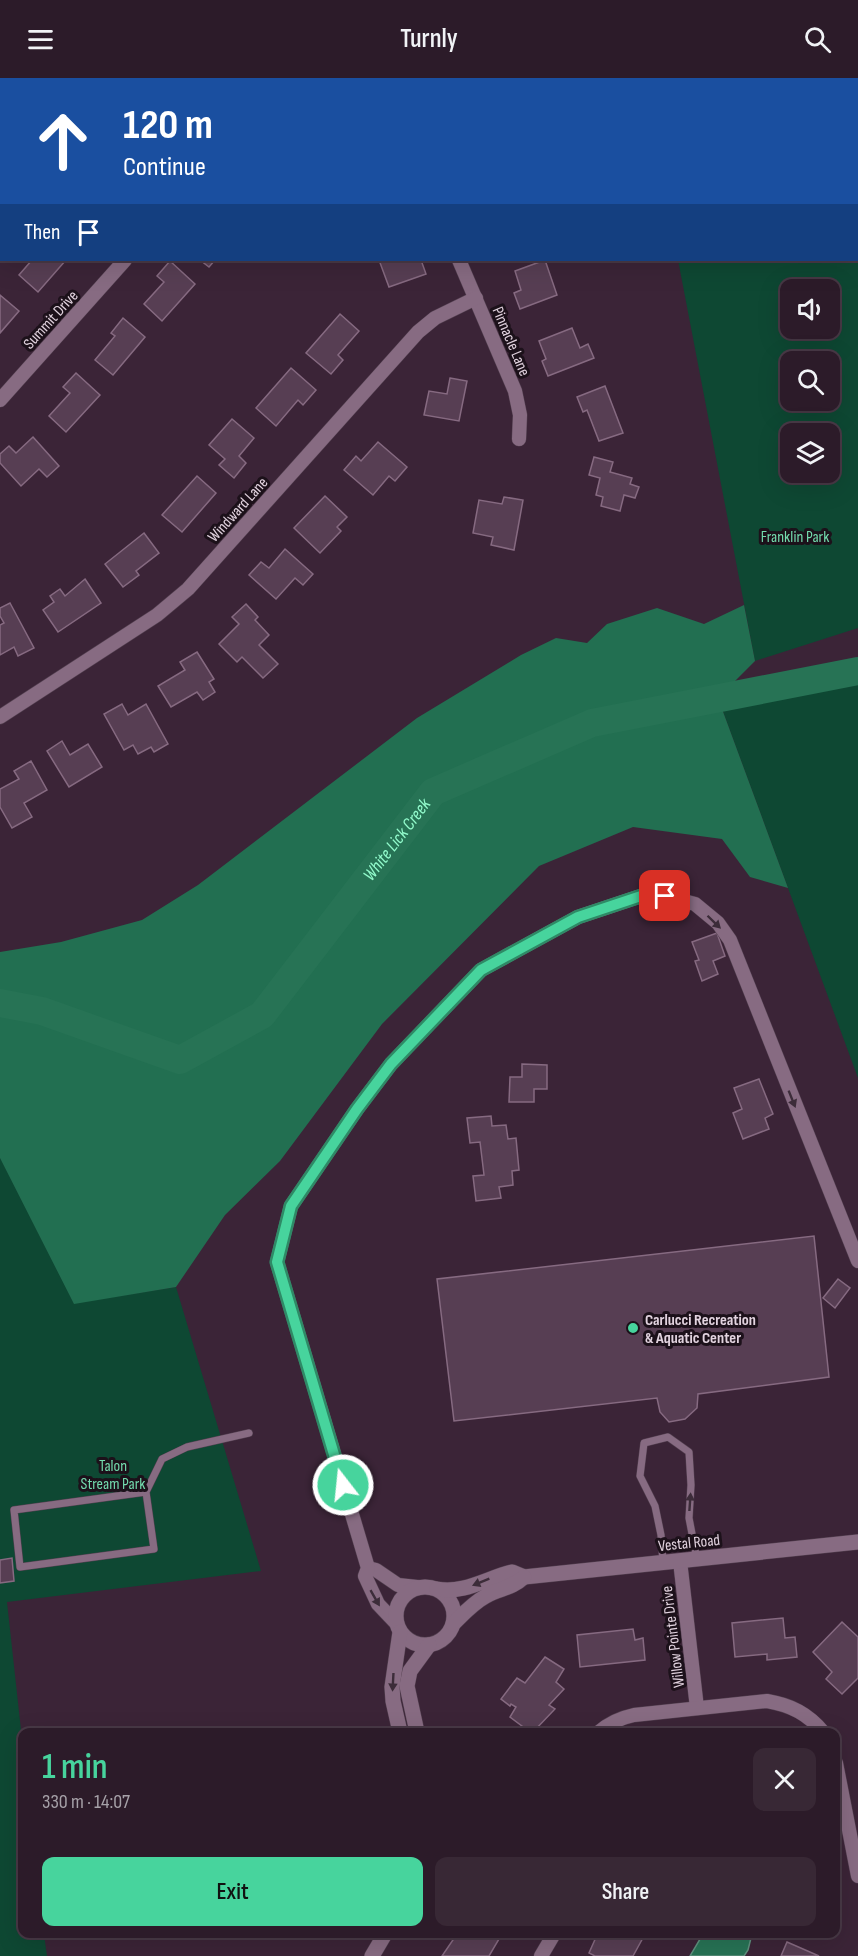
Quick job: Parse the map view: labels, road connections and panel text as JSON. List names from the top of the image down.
{
  "streets": {
    "street": [
      "Summit Drive",
      "Pinnacle Lane",
      "Windward Lane",
      "Vestal Road",
      "Willow Pointe Drive"
    ]
  },
  "crossings": [
    ["Pinnacle Lane", "Windward Lane"],
    ["Vestal Road", "Willow Pointe Drive"]
  ],
  "water": ["White Lick Creek"],
  "parks": ["Franklin Park", "Talon Stream Park"],
  "places": ["Carlucci Recreation & Aquatic Center"],
  "page": {
    "header": "Turnly",
    "turn": ["120 m", "Continue"],
    "then": "Then",
    "heading": ["1 min", "330 m · 14:07"],
    "buttons": ["Exit", "Share"]
  }
}
